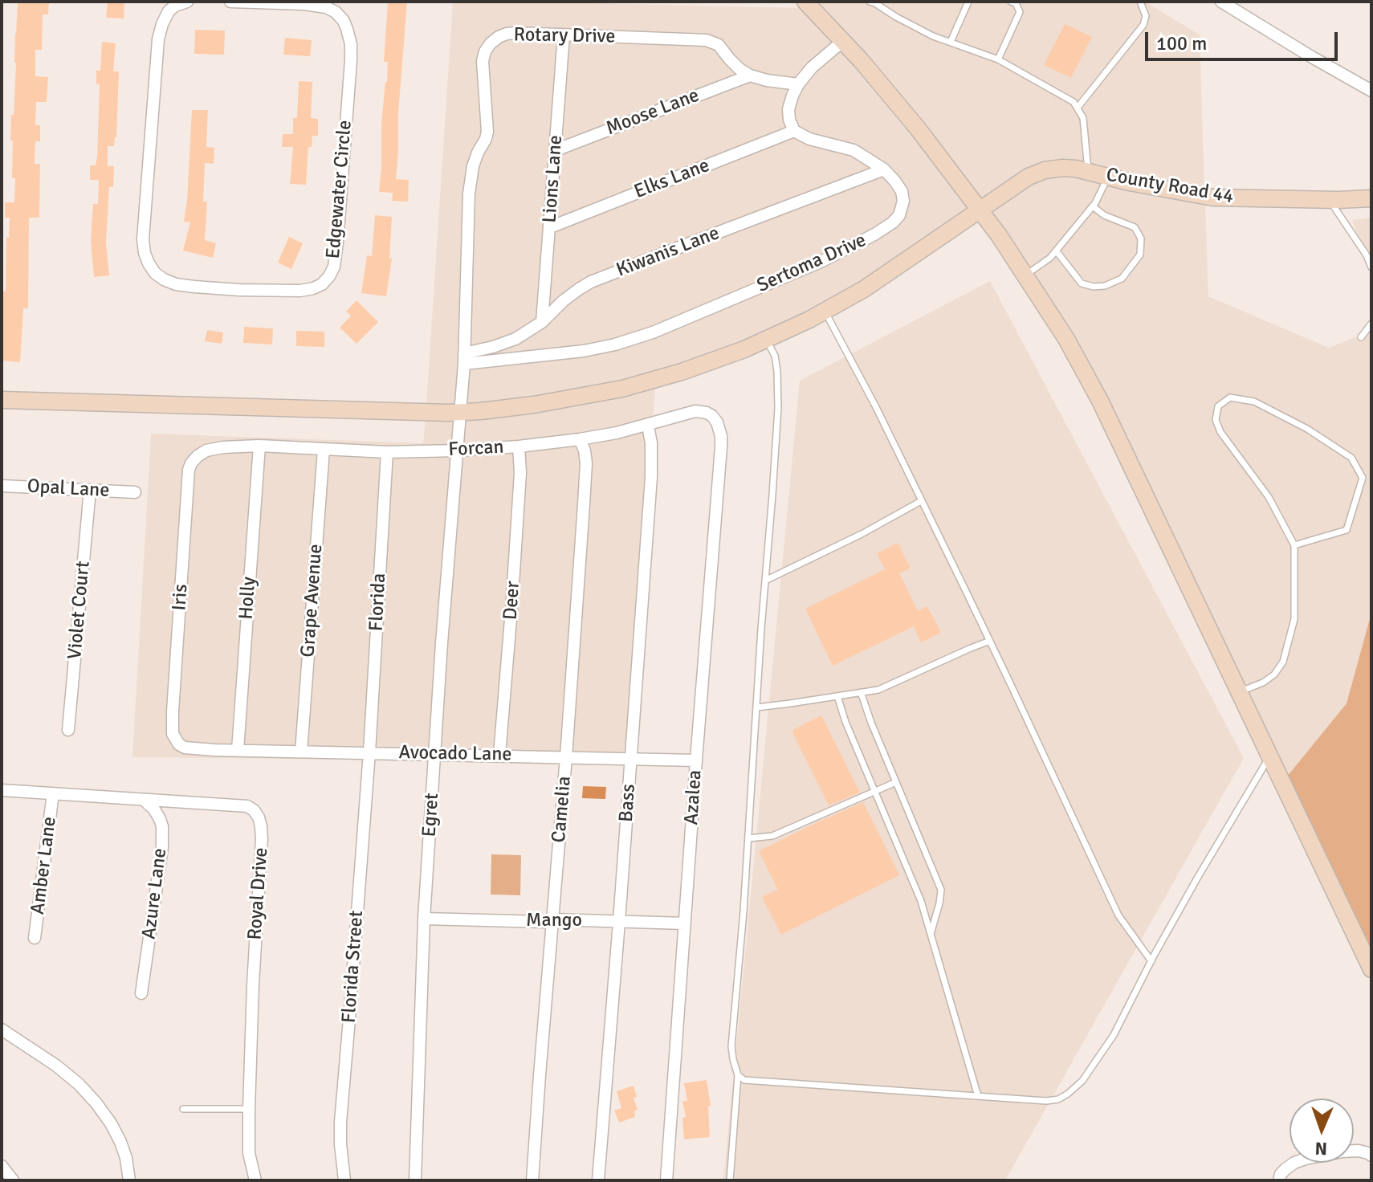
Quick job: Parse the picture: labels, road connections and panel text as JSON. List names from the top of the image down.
{
  "streets": {
    "main road": ["County Road 44"],
    "street": [
      "Rotary Drive",
      "Moose Lane",
      "Lions Lane",
      "Elks Lane",
      "Edgewater Circle",
      "Kiwanis Lane",
      "Sertoma Drive",
      "Forcan",
      "Opal Lane",
      "Iris",
      "Holly",
      "Grape Avenue",
      "Deer",
      "Florida",
      "Violet Court",
      "Avocado Lane",
      "Azalea",
      "Bass",
      "Camelia",
      "Egret",
      "Amber Lane",
      "Azure Lane",
      "Royal Drive",
      "Mango",
      "Florida Street"
    ]
  },
  "crossings": [
    ["Rotary Drive", "Moose Lane"],
    ["Rotary Drive", "Lions Lane"],
    ["Rotary Drive", "County Road 44"],
    ["Rotary Drive", "Kiwanis Lane"],
    ["Rotary Drive", "Sertoma Drive"],
    ["Rotary Drive", "Forcan"],
    ["Rotary Drive", "Egret"],
    ["Moose Lane", "Lions Lane"],
    ["Lions Lane", "Elks Lane"],
    ["Lions Lane", "Kiwanis Lane"],
    ["Elks Lane", "Sertoma Drive"],
    ["Kiwanis Lane", "Sertoma Drive"],
    ["Forcan", "Iris"],
    ["Forcan", "Holly"],
    ["Forcan", "Grape Avenue"],
    ["Forcan", "Deer"],
    ["Forcan", "Florida"],
    ["Forcan", "Azalea"],
    ["Forcan", "Bass"],
    ["Forcan", "Camelia"],
    ["Forcan", "Egret"],
    ["Opal Lane", "Violet Court"],
    ["Iris", "Avocado Lane"],
    ["Holly", "Avocado Lane"],
    ["Grape Avenue", "Avocado Lane"],
    ["Deer", "Avocado Lane"],
    ["Florida", "Avocado Lane"],
    ["Florida", "Florida Street"],
    ["Avocado Lane", "Azalea"],
    ["Avocado Lane", "Bass"],
    ["Avocado Lane", "Camelia"],
    ["Avocado Lane", "Egret"],
    ["Avocado Lane", "Florida Street"],
    ["Azalea", "Mango"],
    ["Bass", "Mango"],
    ["Camelia", "Mango"],
    ["Egret", "Mango"],
    ["Amber Lane", "Royal Drive"],
    ["Azure Lane", "Royal Drive"]
  ],
  "scale_bar": "100 m",
  "north": "bottom"
}
